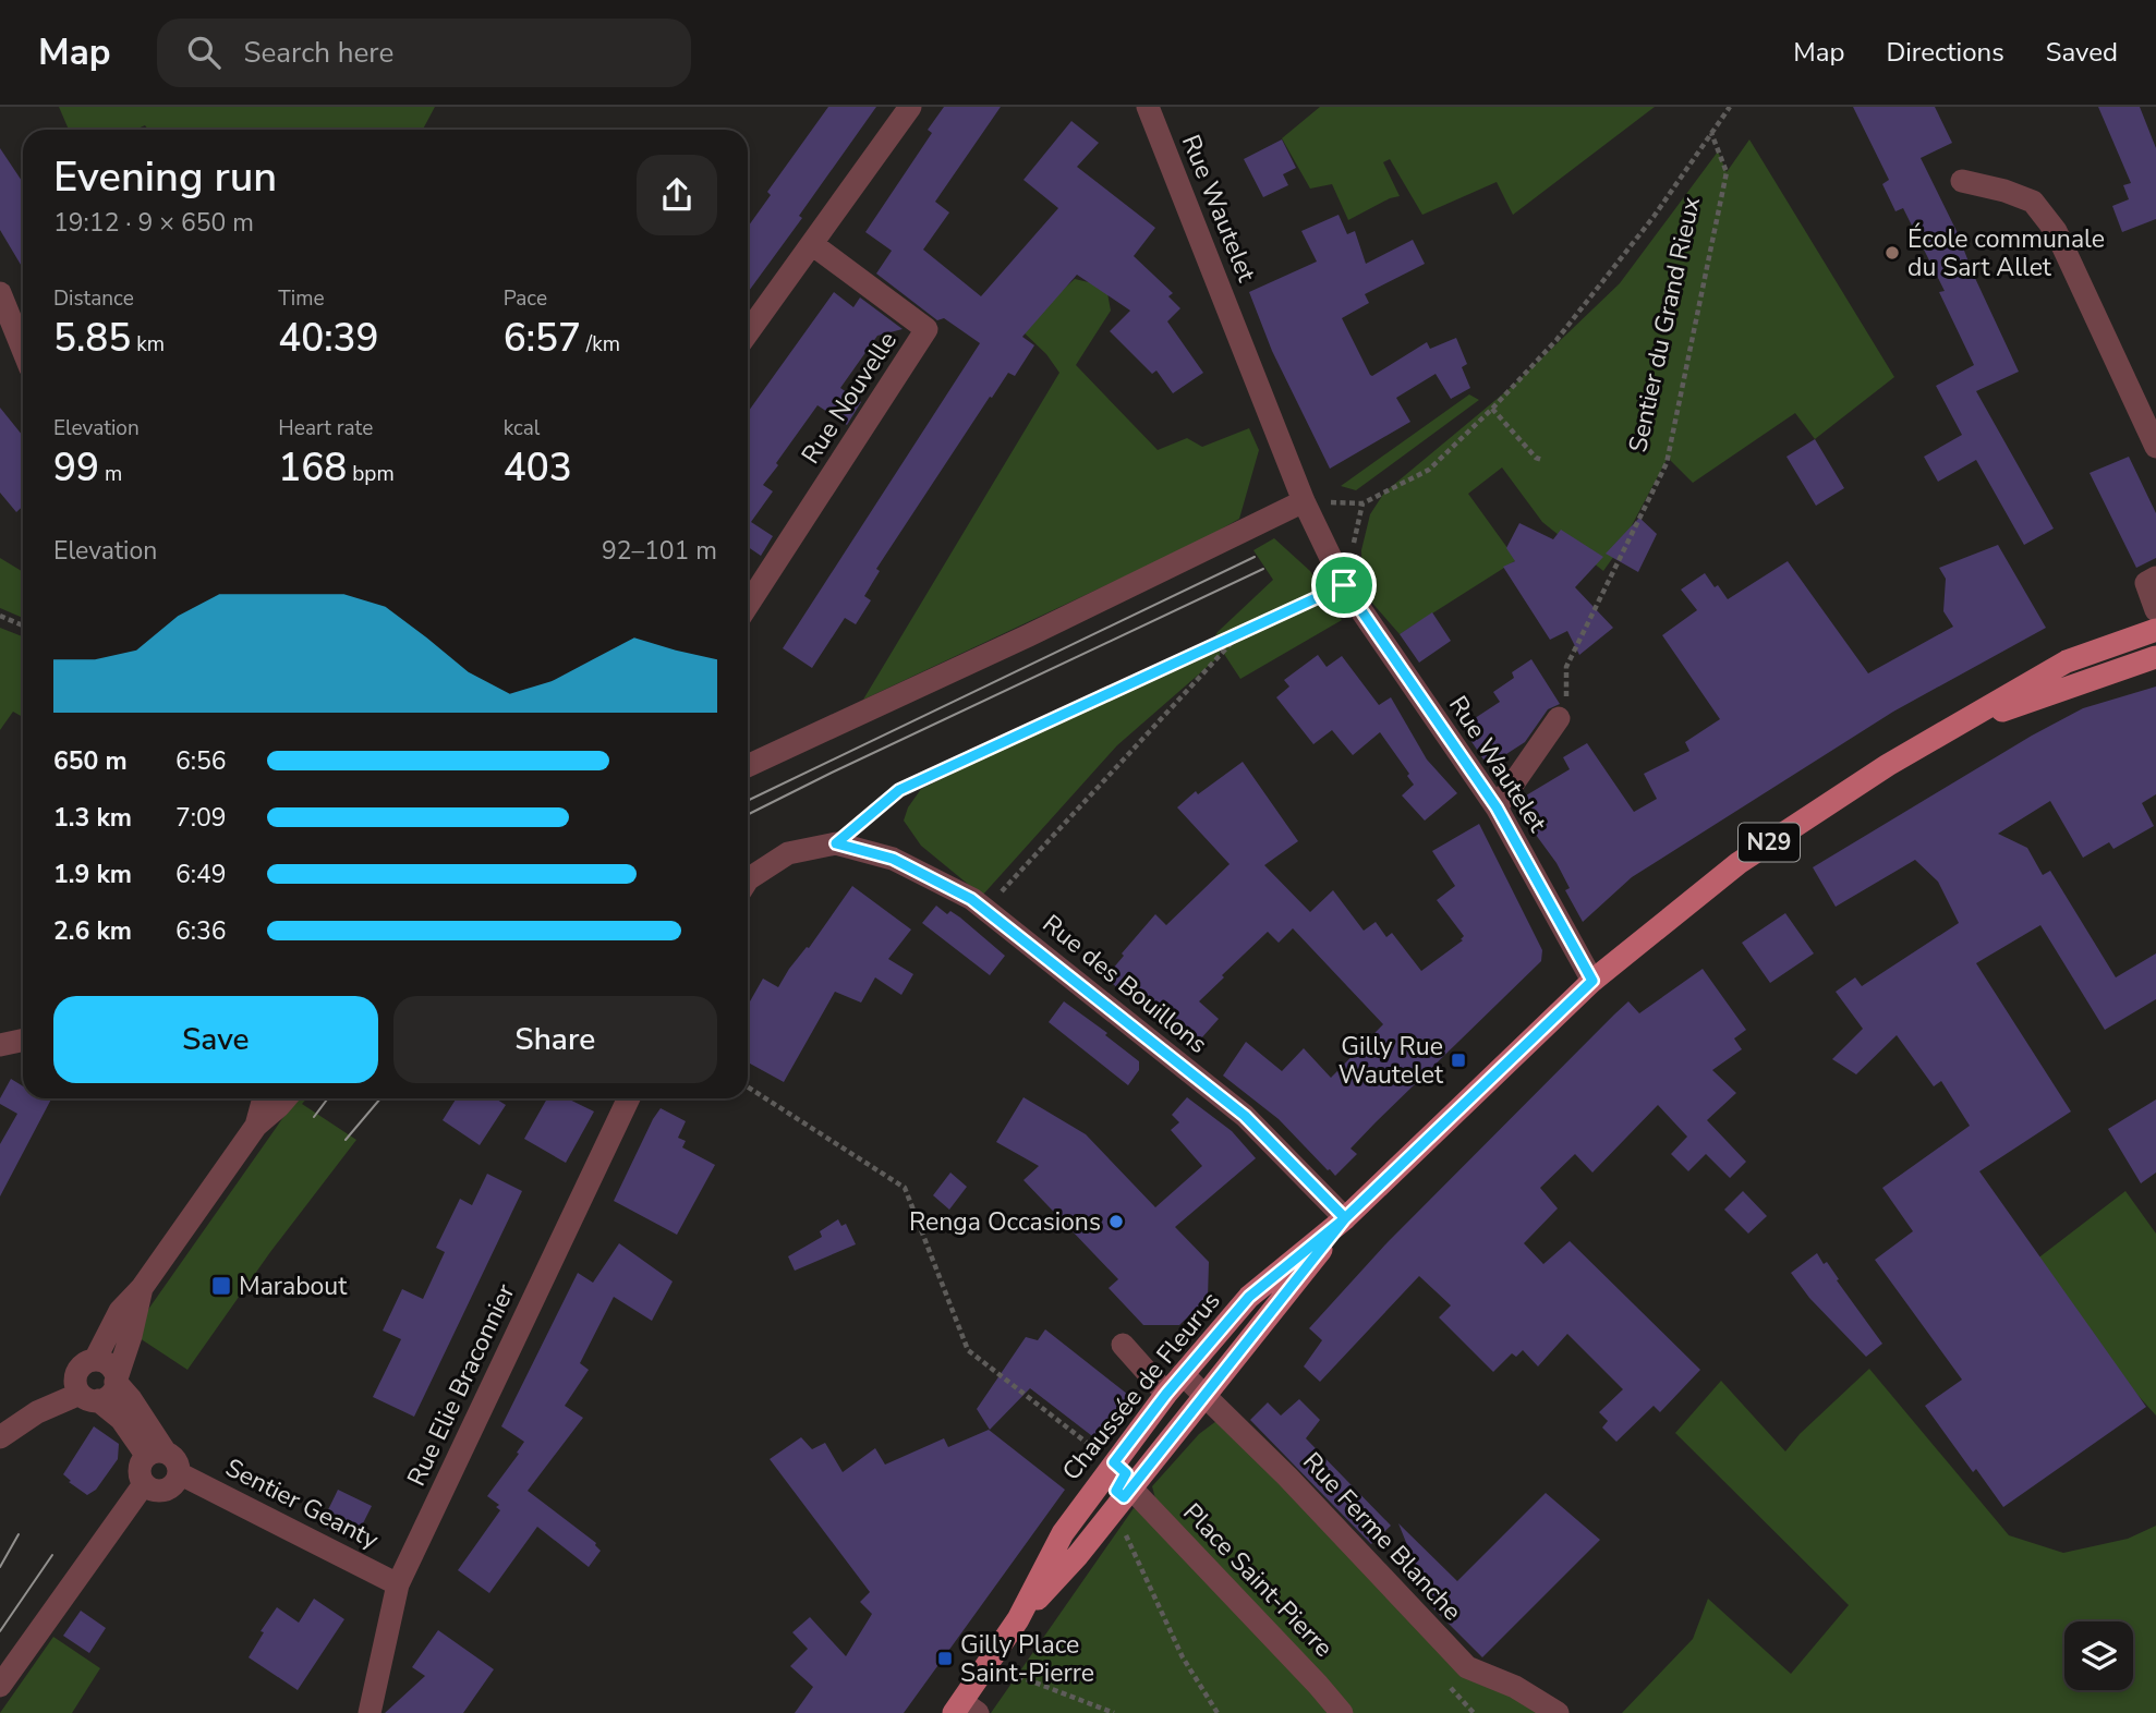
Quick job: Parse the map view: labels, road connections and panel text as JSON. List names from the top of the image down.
{
  "streets": {
    "main road": ["N29", "Chaussée de Fleurus"],
    "street": [
      "Rue Wautelet",
      "Rue Nouvelle",
      "Rue des Bouillons",
      "Rue Elie Braconnier",
      "Sentier Geanty",
      "Rue Ferme Blanche",
      "Place Saint-Pierre"
    ],
    "path": ["Sentier du Grand Rieux"]
  },
  "crossings": [
    ["Rue Wautelet", "Chaussée de Fleurus"],
    ["Rue des Bouillons", "Chaussée de Fleurus"],
    ["Rue Elie Braconnier", "Sentier Geanty"],
    ["Chaussée de Fleurus", "Rue Ferme Blanche"],
    ["Chaussée de Fleurus", "Place Saint-Pierre"]
  ],
  "places": {
    "other": ["École communale du Sart Allet", "Renga Occasions"],
    "transit": ["Gilly Rue Wautelet", "Marabout", "Gilly Place Saint-Pierre"]
  },
  "page": {
    "header": "Map",
    "search": "Search here",
    "nav": ["Map", "Directions", "Saved"],
    "heading": ["Evening run", "19:12 · 9 × 650 m"],
    "stats": [
      ["Distance", "5.85 km"],
      ["Time", "40:39"],
      ["Pace", "6:57 /km"],
      ["Elevation", "99 m"],
      ["Heart rate", "168 bpm"],
      ["kcal", "403"]
    ],
    "chart": ["Elevation", "92–101 m"],
    "list": [
      {
        "name": "650 m",
        "note": "6:56"
      },
      {
        "name": "1.3 km",
        "note": "7:09"
      },
      {
        "name": "1.9 km",
        "note": "6:49"
      },
      {
        "name": "2.6 km",
        "note": "6:36"
      }
    ],
    "buttons": ["Save", "Share"]
  }
}
